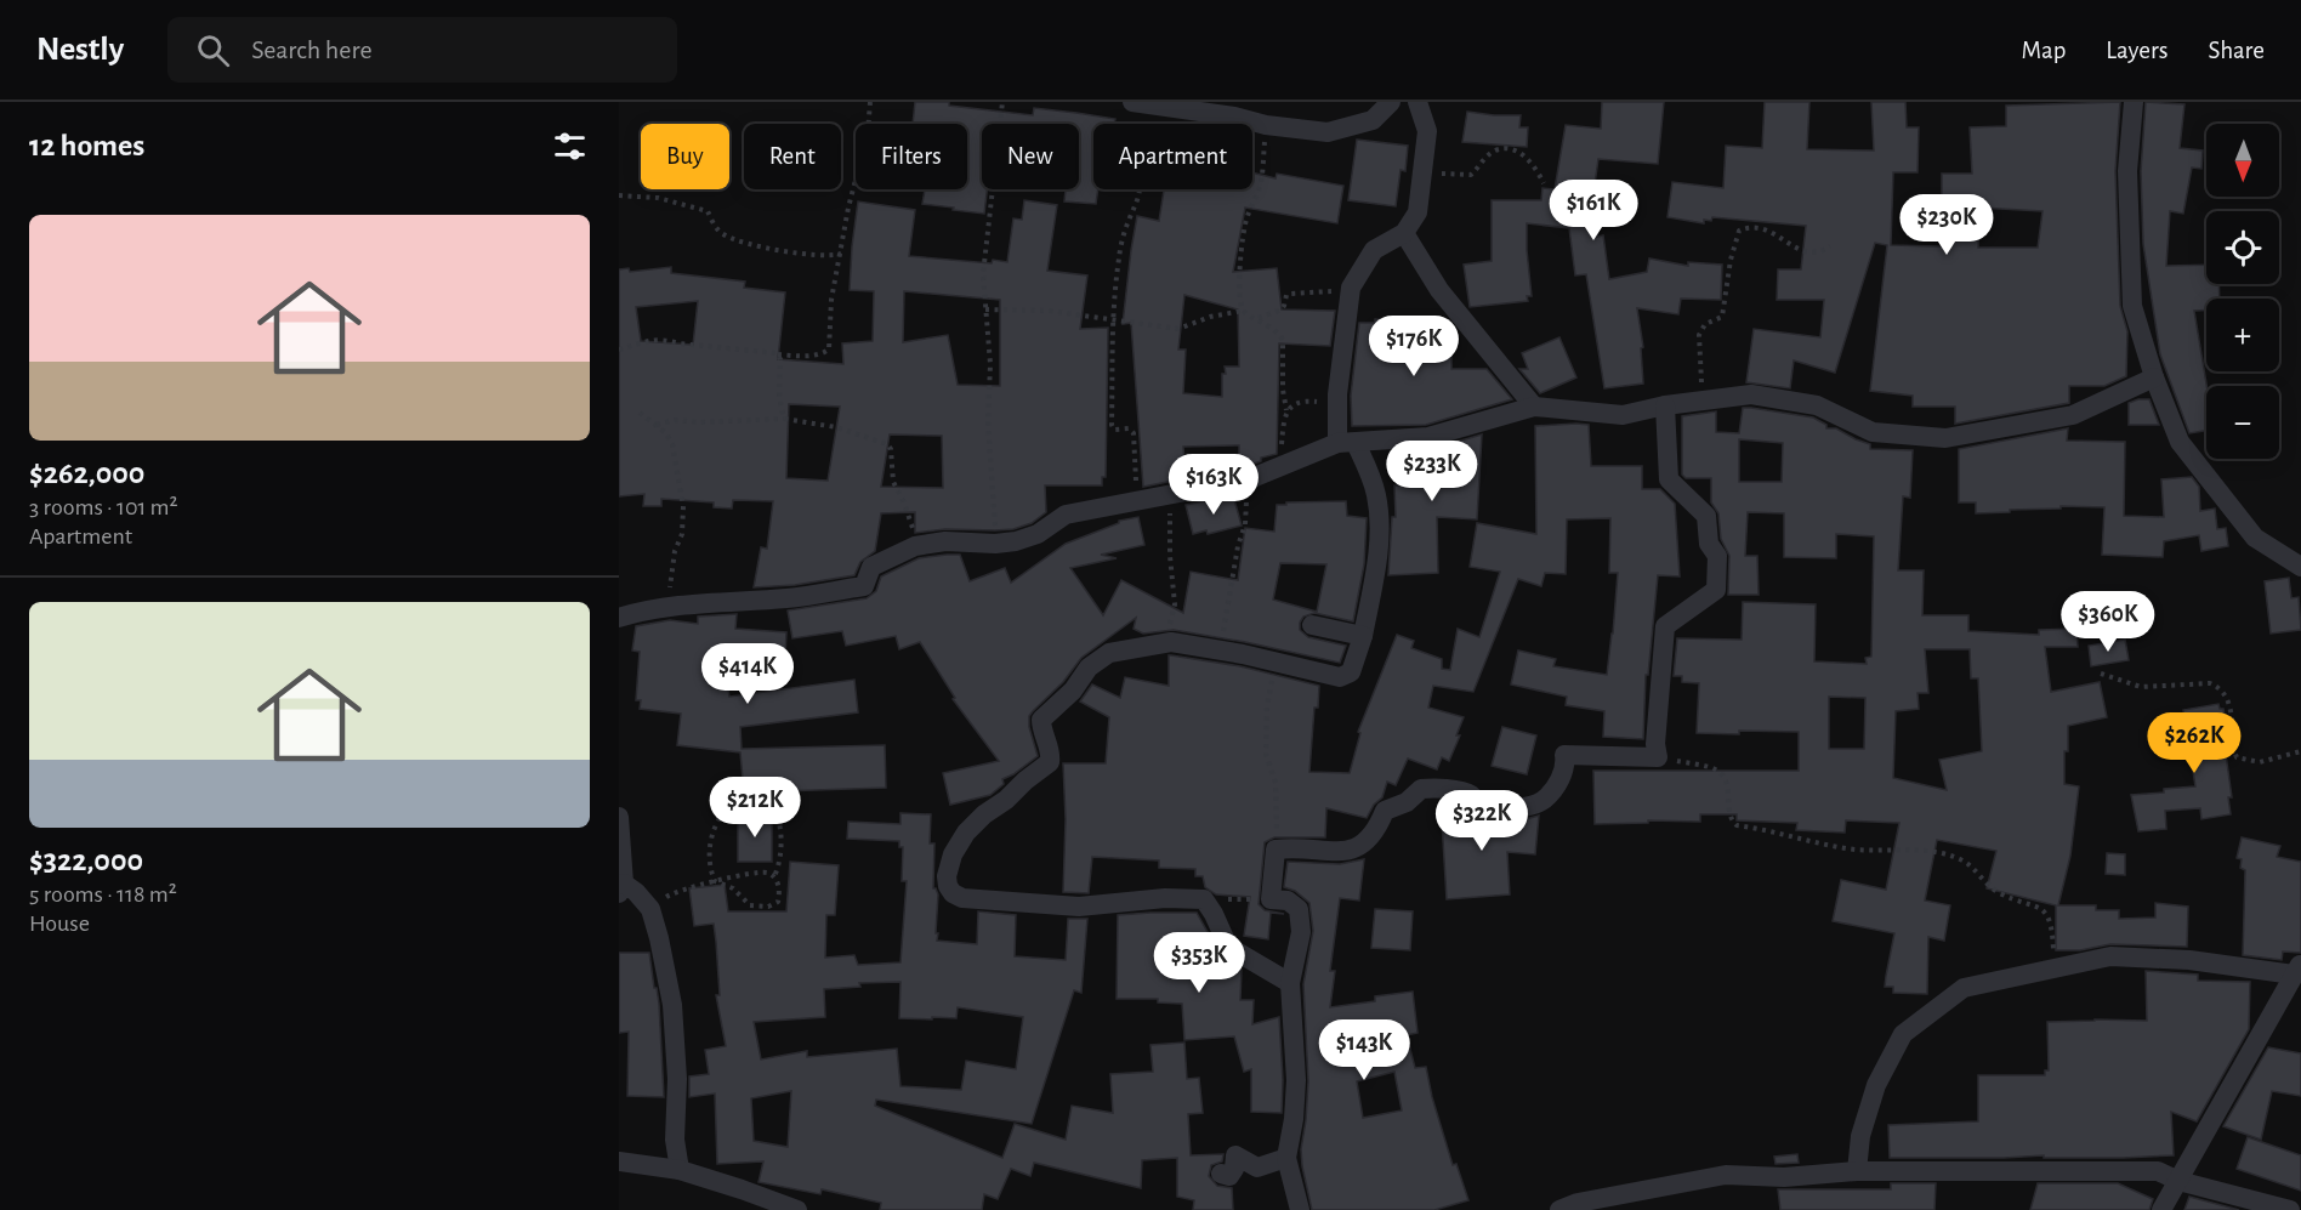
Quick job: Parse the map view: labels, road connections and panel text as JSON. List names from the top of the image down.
{
  "north": "bottom",
  "page": {
    "header": "Nestly",
    "search": "Search here",
    "nav": ["Map", "Layers", "Share"],
    "heading": "12 homes",
    "map_buttons": ["+", "−"],
    "chip": [
      "Buy",
      "Rent",
      "Filters",
      "New",
      "Apartment"
    ],
    "price": [
      "$161K",
      "$230K",
      "$176K",
      "$233K",
      "$163K",
      "$360K",
      "$414K",
      "$262K",
      "$212K",
      "$322K",
      "$353K",
      "$143K"
    ],
    "list": [
      {
        "name": "$262,000",
        "note": "3 rooms · 101 m² · Apartment"
      },
      {
        "name": "$322,000",
        "note": "5 rooms · 118 m² · House"
      }
    ]
  }
}
